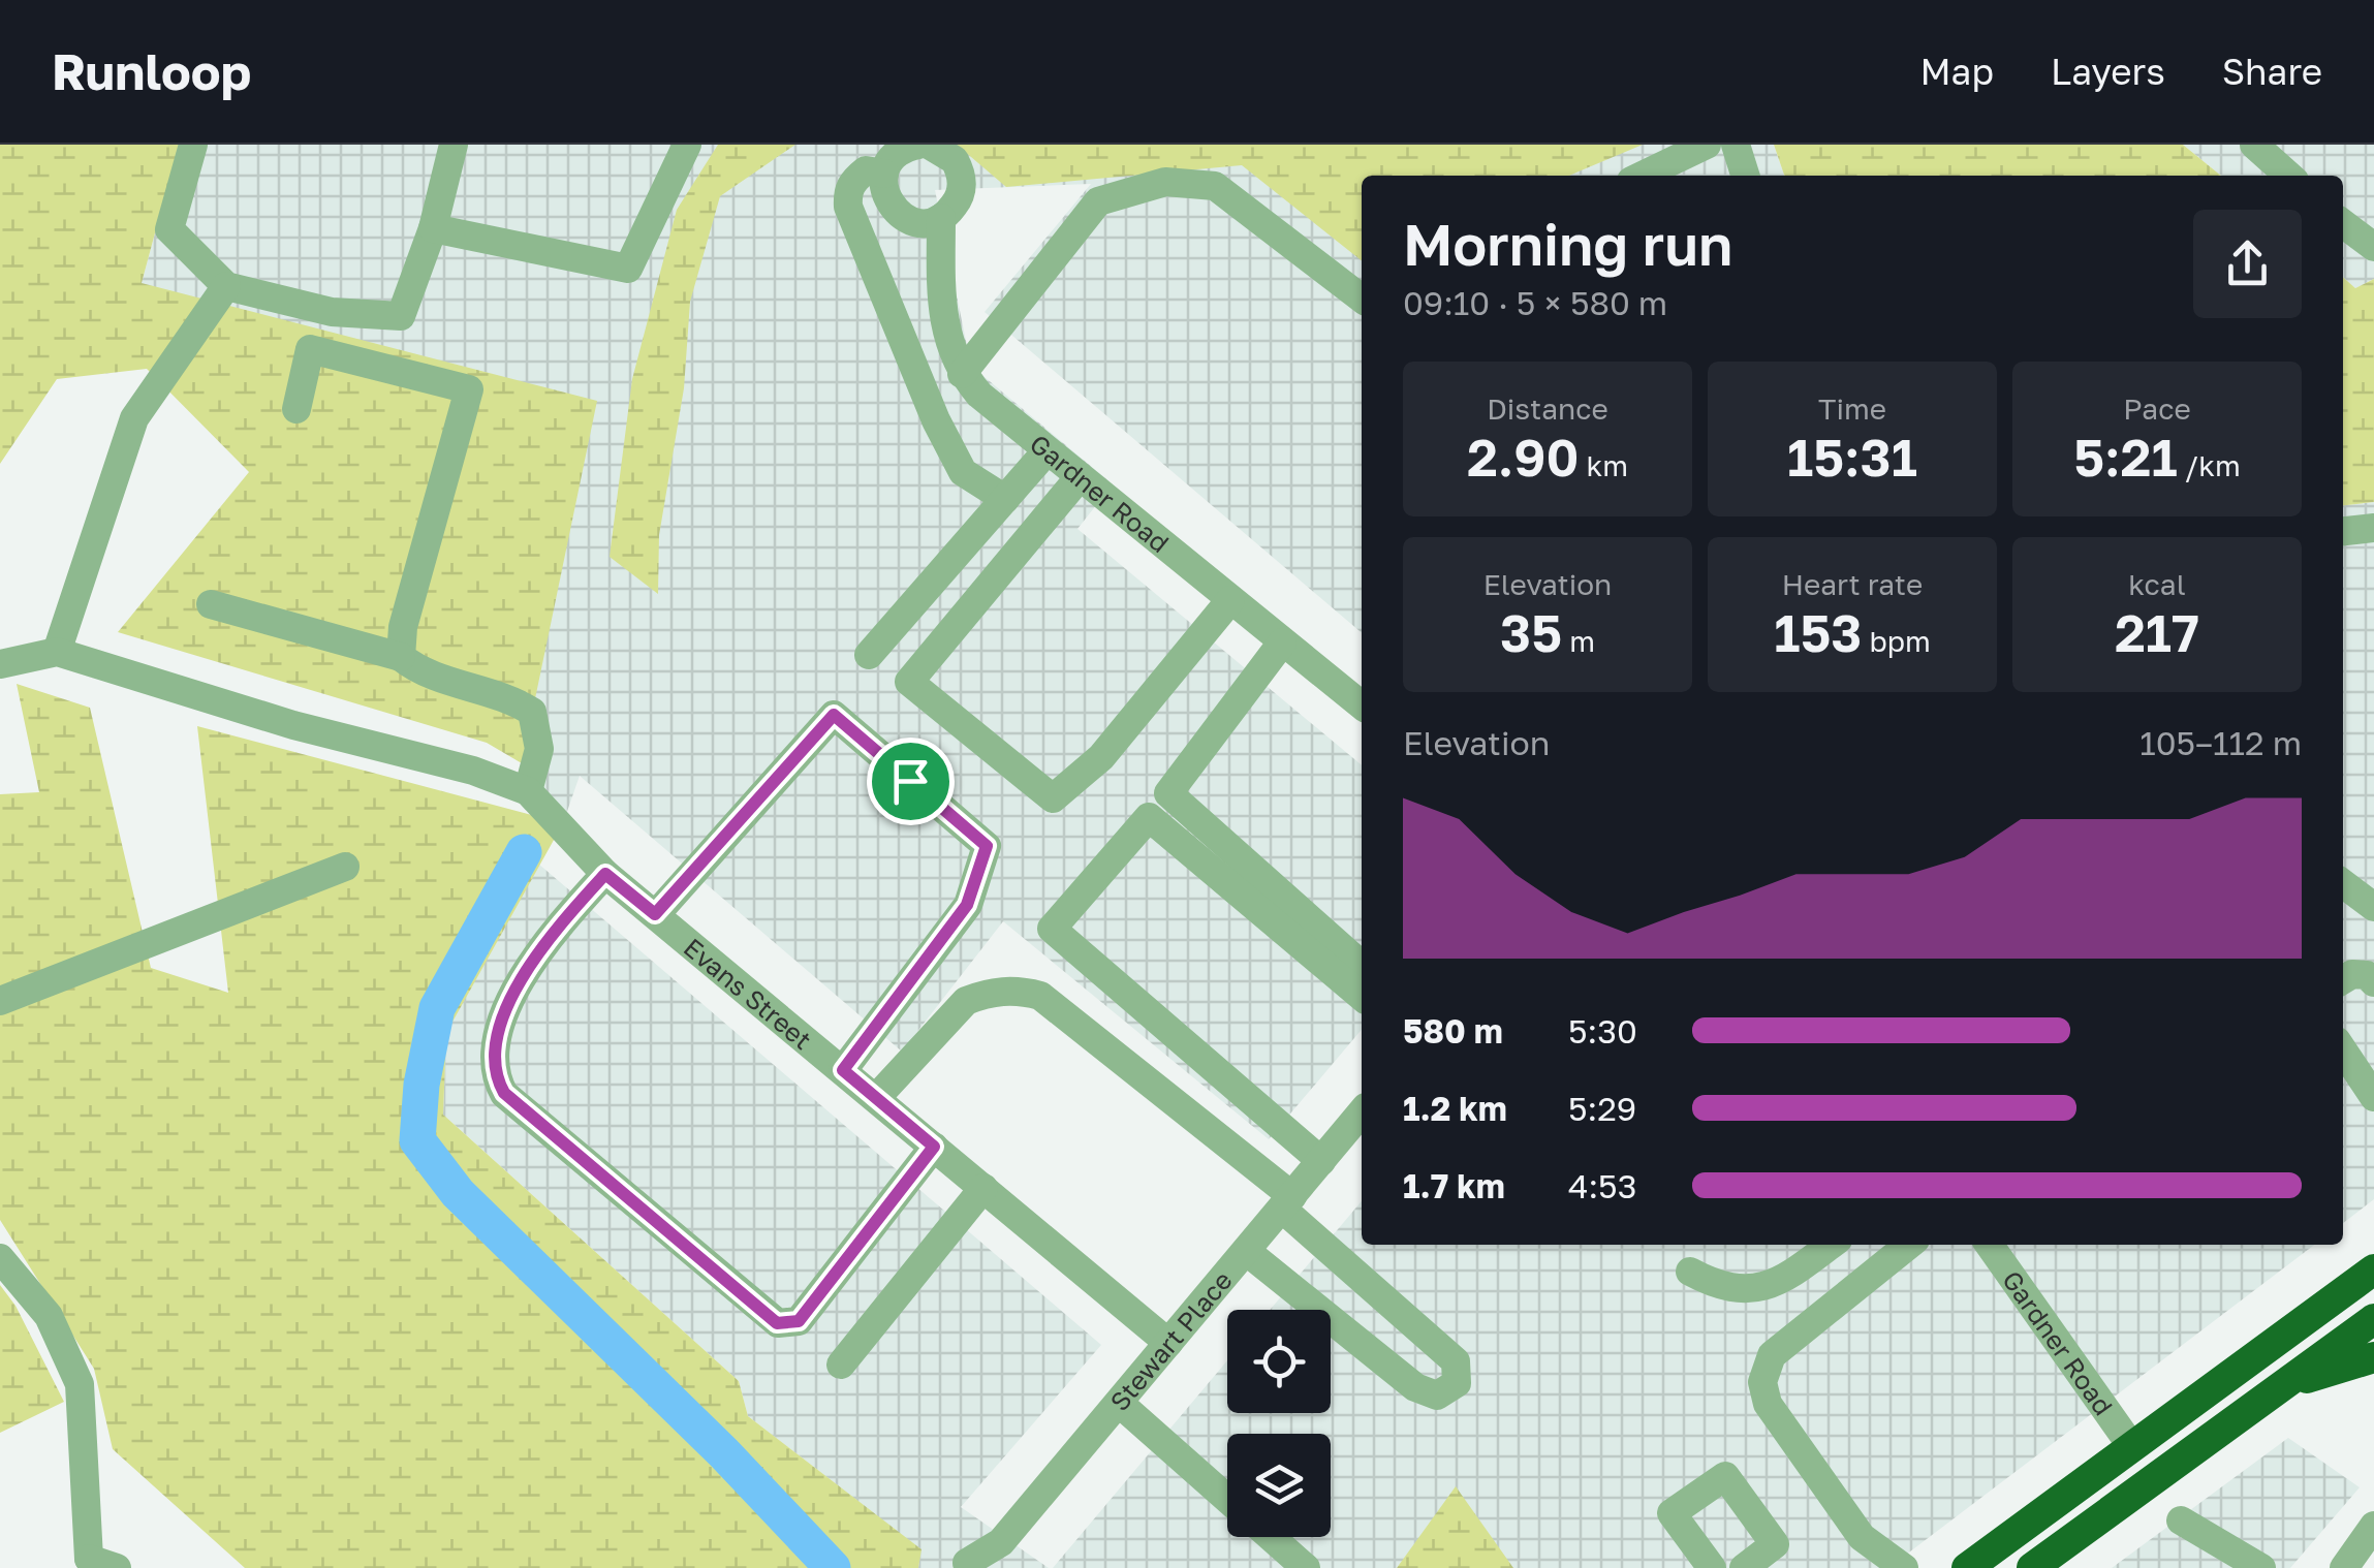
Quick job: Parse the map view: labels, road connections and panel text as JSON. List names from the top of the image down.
{
  "streets": {
    "street": ["Gardner Road", "Evans Street", "Stewart Place"]
  },
  "crossings": [
    ["Evans Street", "Stewart Place"]
  ],
  "page": {
    "header": "Runloop",
    "nav": ["Map", "Layers", "Share"],
    "heading": ["Morning run", "09:10 · 5 × 580 m"],
    "stats": [
      ["Distance", "2.90 km"],
      ["Time", "15:31"],
      ["Pace", "5:21 /km"],
      ["Elevation", "35 m"],
      ["Heart rate", "153 bpm"],
      ["kcal", "217"]
    ],
    "chart": ["Elevation", "105–112 m"],
    "list": [
      {
        "name": "580 m",
        "note": "5:30"
      },
      {
        "name": "1.2 km",
        "note": "5:29"
      },
      {
        "name": "1.7 km",
        "note": "4:53"
      }
    ]
  }
}
